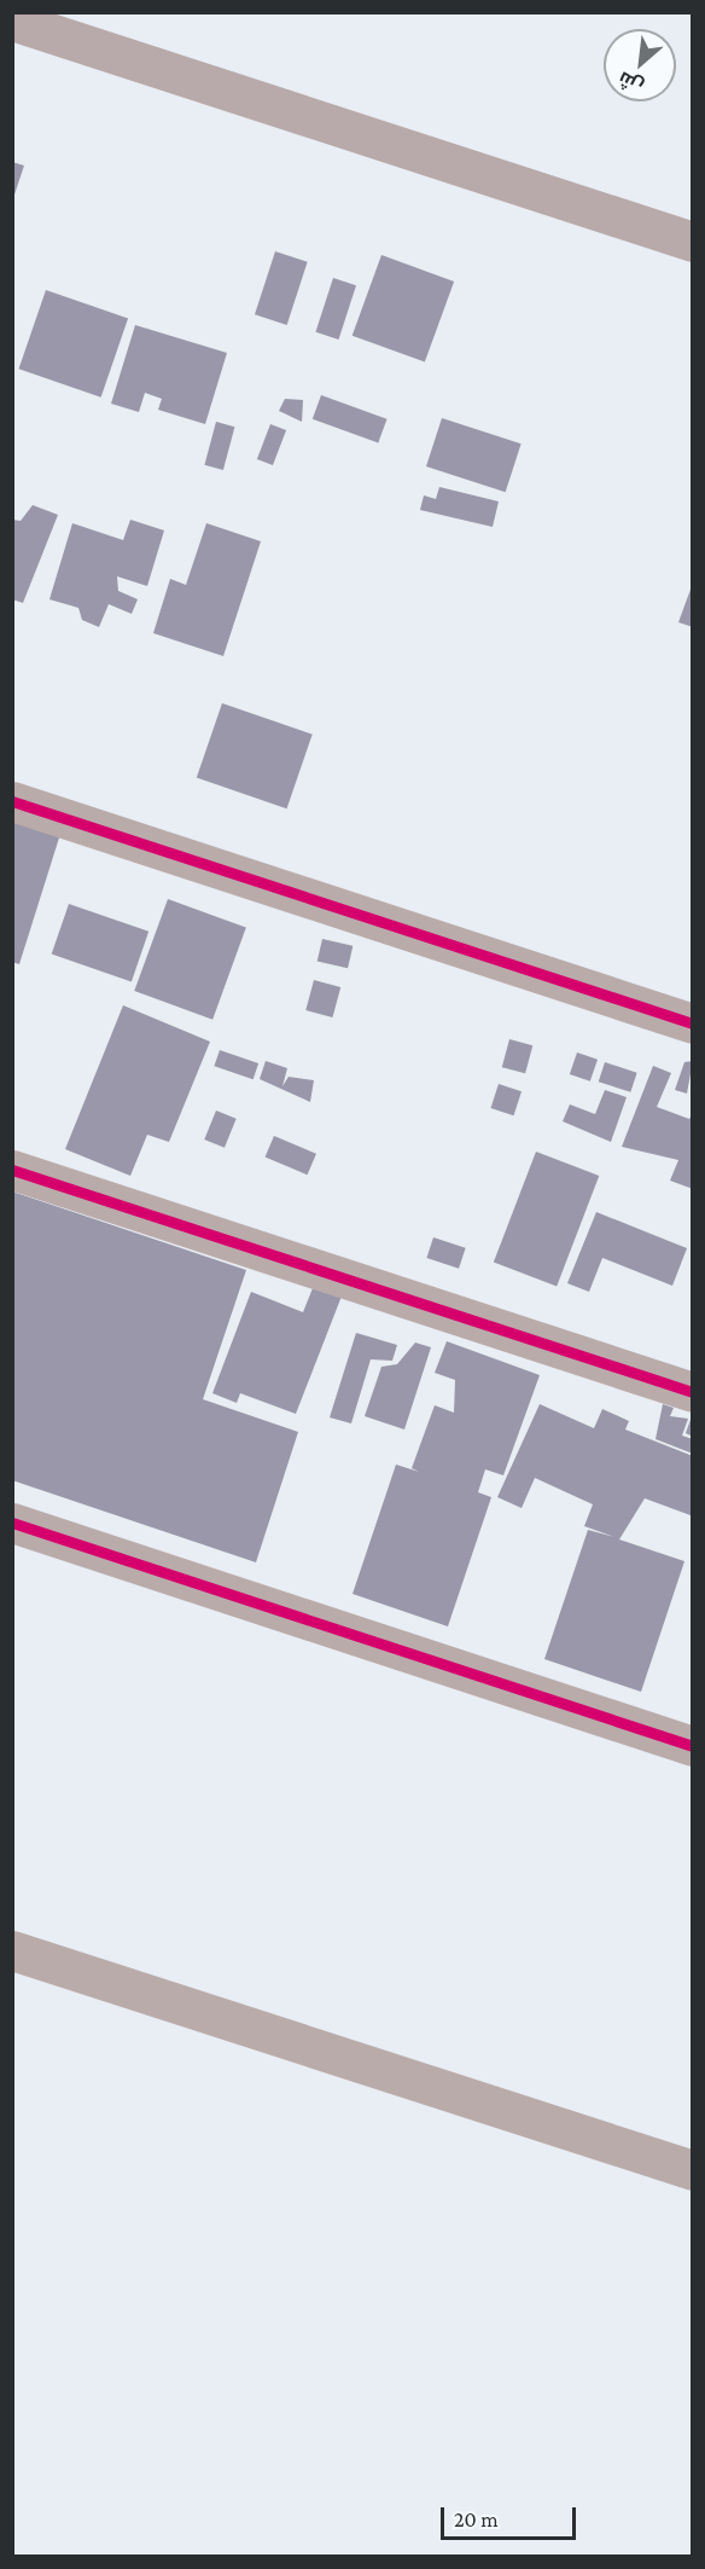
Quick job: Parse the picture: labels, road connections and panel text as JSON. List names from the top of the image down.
{
  "scale_bar": "20 m",
  "north": "bottom left"
}
